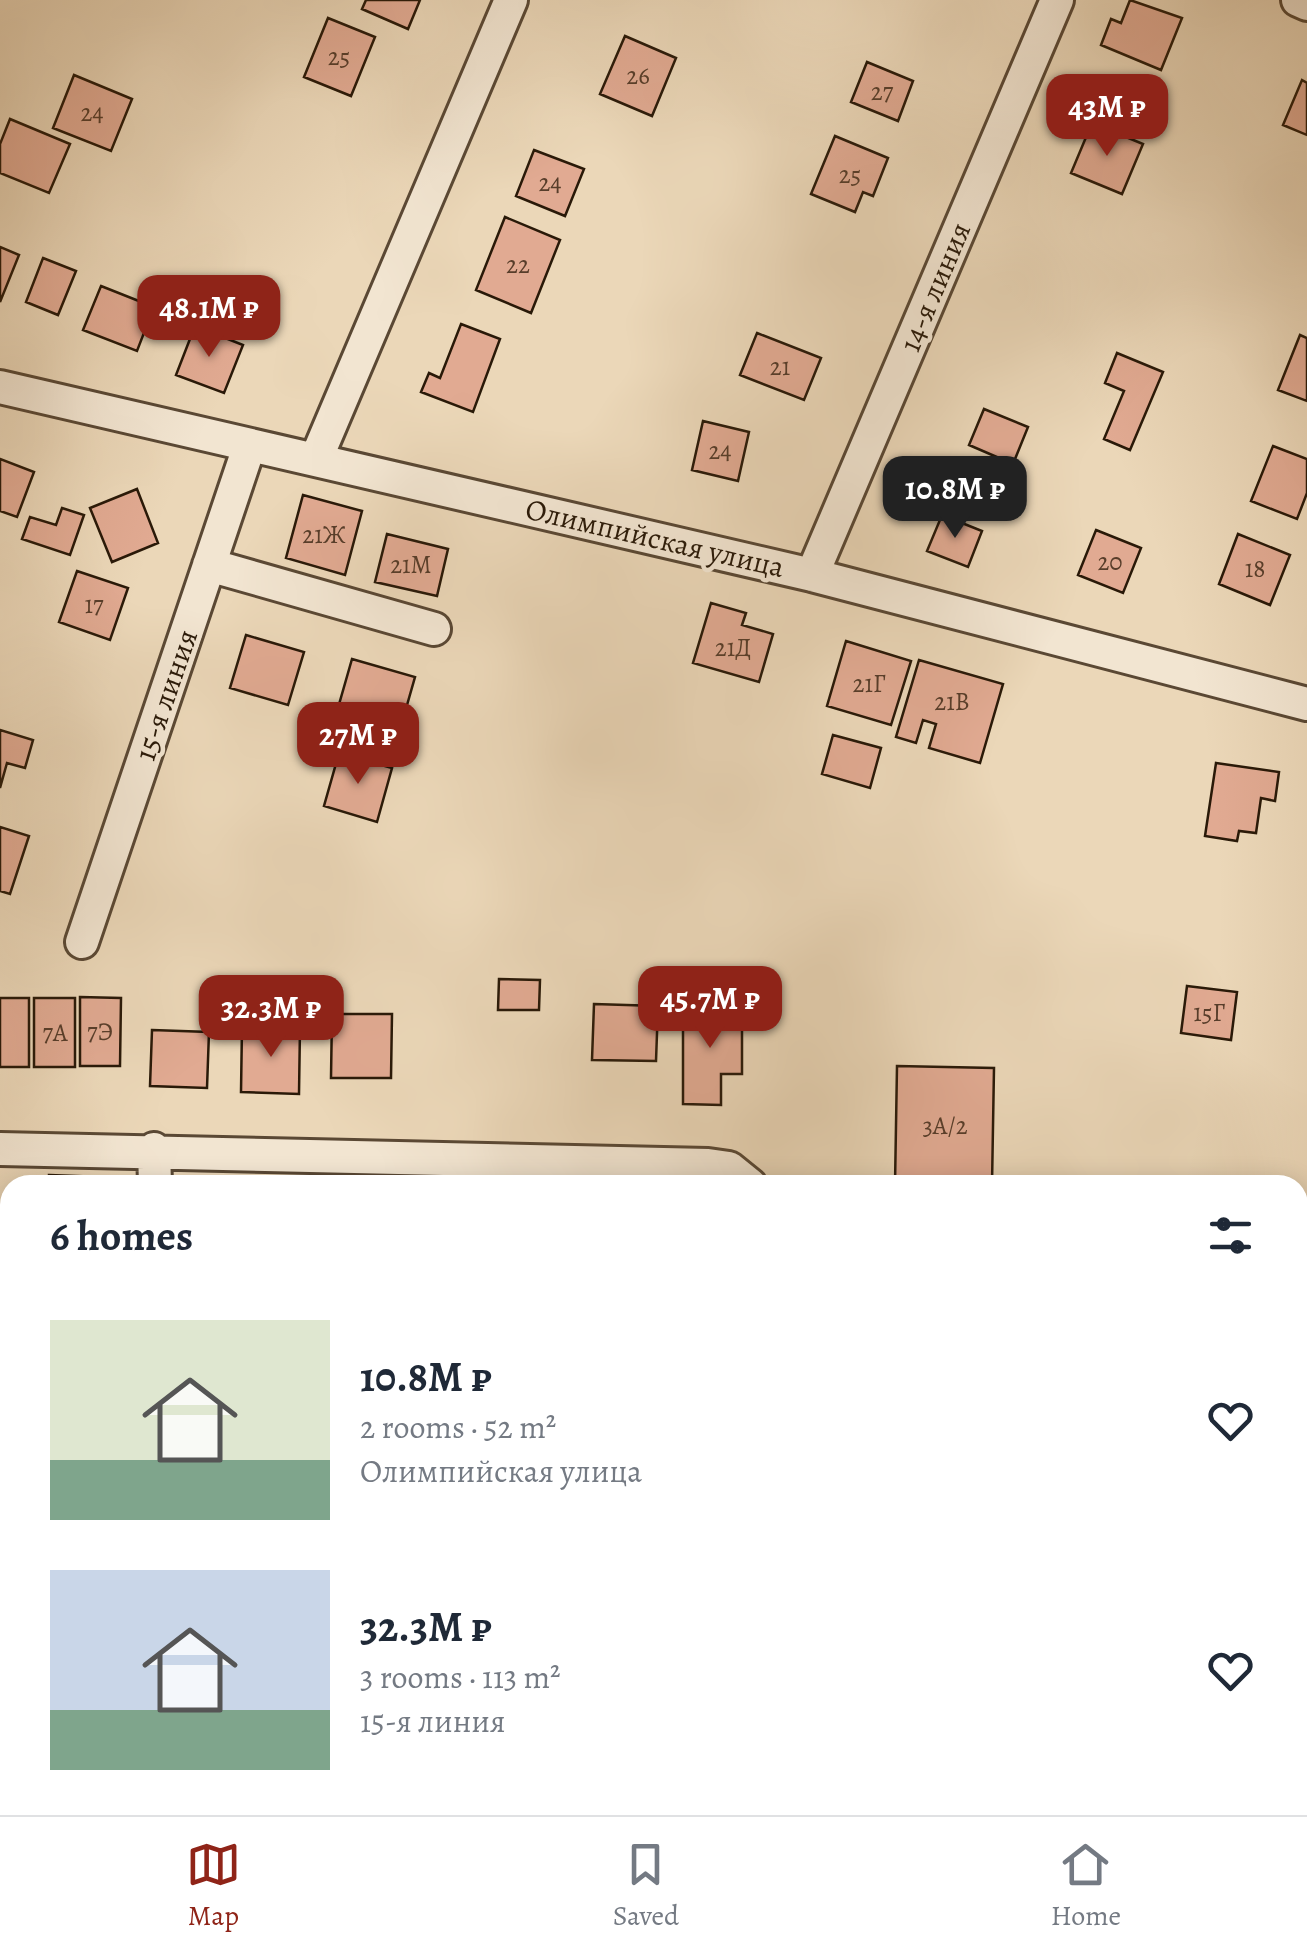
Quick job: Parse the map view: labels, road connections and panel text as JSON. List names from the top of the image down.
{
  "streets": {
    "street": ["14-я линия", "Олимпийская улица", "15-я линия"]
  },
  "crossings": [
    ["14-я линия", "Олимпийская улица"],
    ["Олимпийская улица", "15-я линия"]
  ],
  "house_numbers": [
    "25",
    "26",
    "27",
    "24",
    "25",
    "24",
    "22",
    "21",
    "24",
    "21Ж",
    "20",
    "21М",
    "18",
    "17",
    "21Д",
    "21Г",
    "21В",
    "15Г",
    "7Э",
    "7А",
    "3А/2"
  ],
  "page": {
    "price": [
      "43M ₽",
      "48.1M ₽",
      "10.8M ₽",
      "27M ₽",
      "45.7M ₽",
      "32.3M ₽"
    ],
    "heading": "6 homes",
    "list": [
      {
        "name": "10.8M ₽",
        "note": "2 rooms · 52 m² · Олимпийская улица"
      },
      {
        "name": "32.3M ₽",
        "note": "3 rooms · 113 m² · 15-я линия"
      }
    ],
    "tabs": ["Map", "Saved", "Home"]
  }
}
